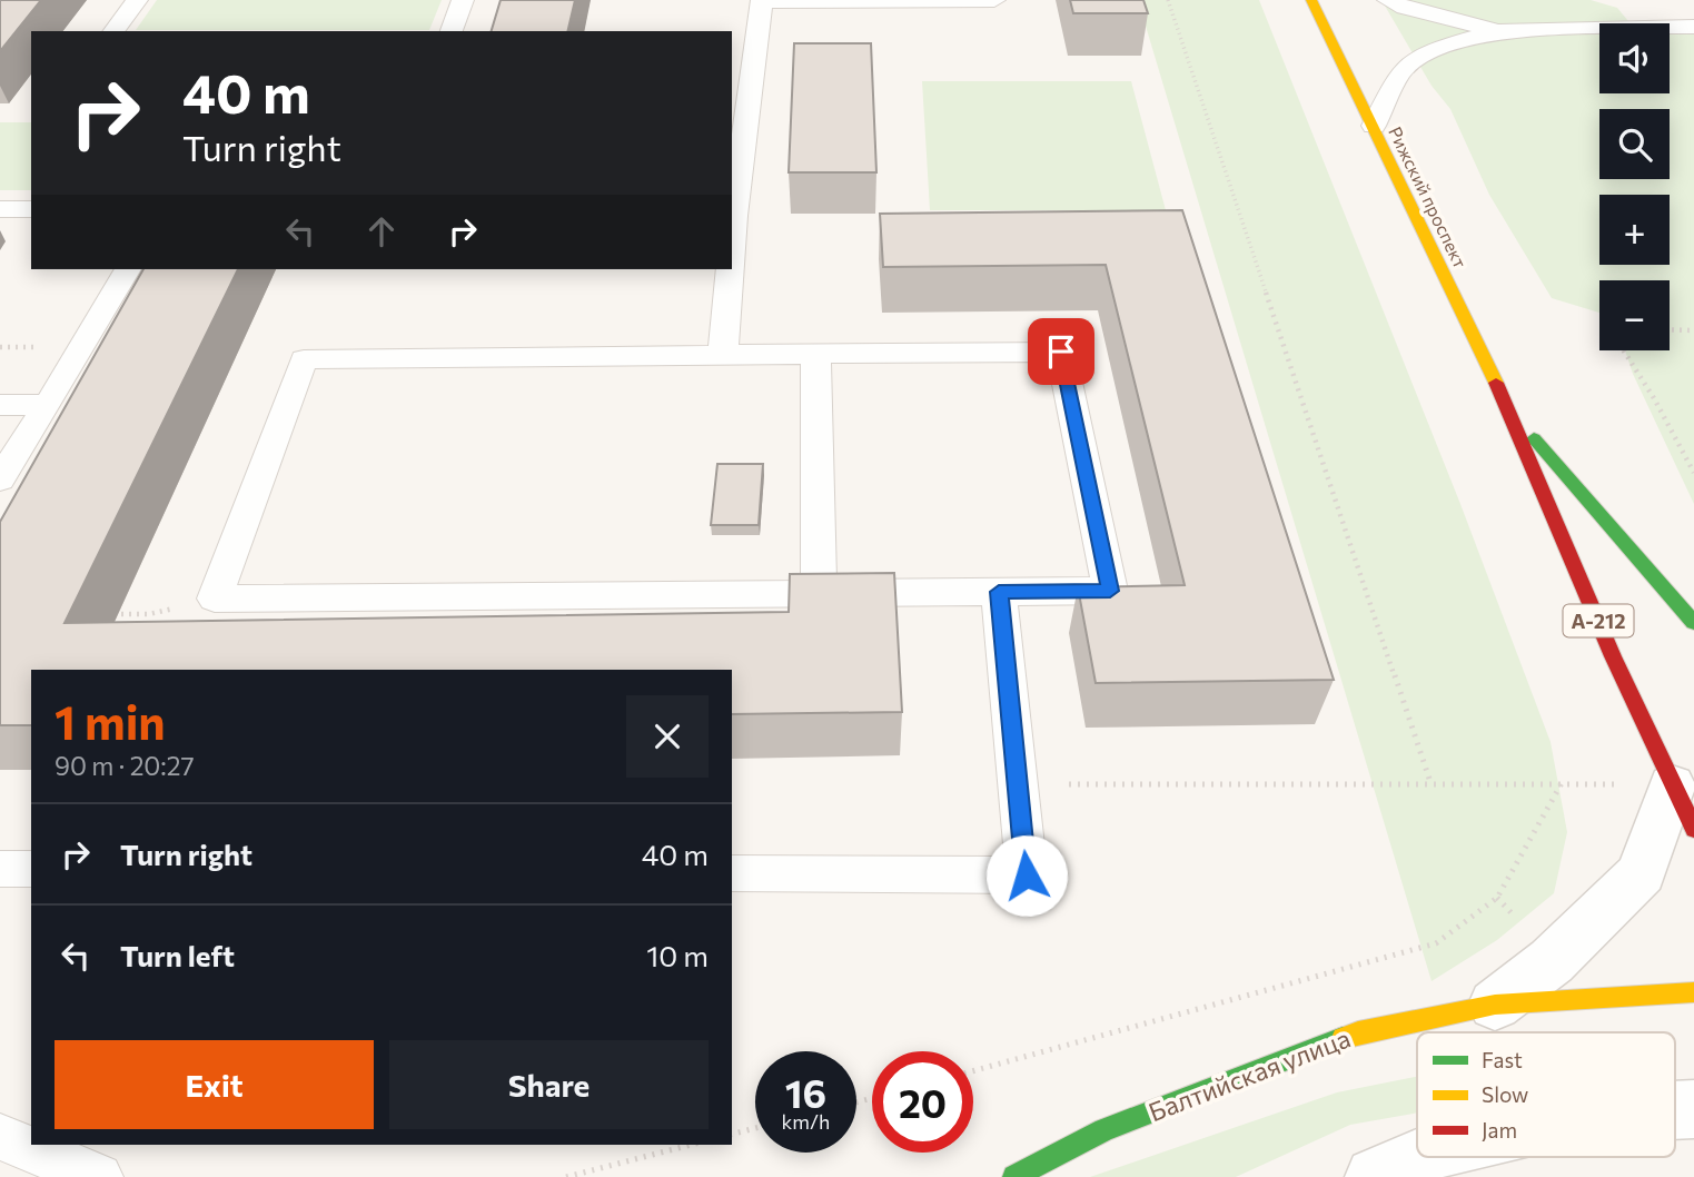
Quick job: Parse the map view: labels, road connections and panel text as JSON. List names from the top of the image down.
{
  "streets": {
    "main road": ["Рижский проспект", "А-212", "Балтийская улица"]
  },
  "crossings": [
    ["Рижский проспект", "Балтийская улица"]
  ],
  "legend": ["Fast", "Slow", "Jam"],
  "page": {
    "map_buttons": ["+", "−"],
    "turn": ["40 m", "Turn right"],
    "heading": ["1 min", "90 m · 20:27"],
    "list": [
      {
        "name": "Turn right",
        "value": "40 m"
      },
      {
        "name": "Turn left",
        "value": "10 m"
      }
    ],
    "buttons": ["Exit", "Share"],
    "speed": "16 km/h",
    "limit": "20"
  }
}
